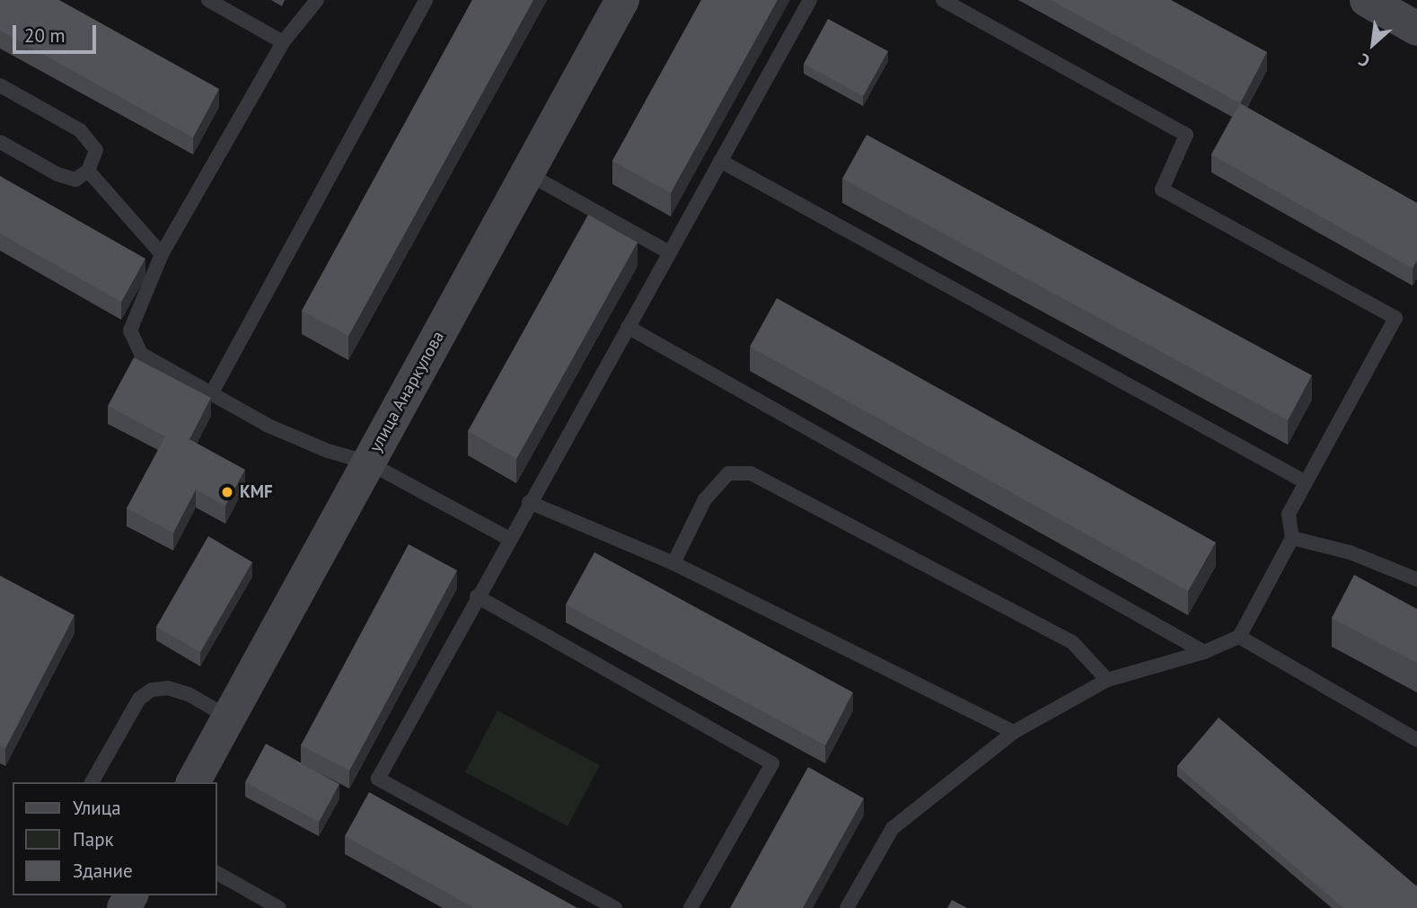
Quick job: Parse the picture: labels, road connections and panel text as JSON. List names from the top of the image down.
{
  "streets": {
    "street": ["улица Анаркулова"]
  },
  "places": ["KMF"],
  "legend": ["Улица", "Парк", "Здание"],
  "scale_bar": "20 m",
  "north": "bottom left"
}
